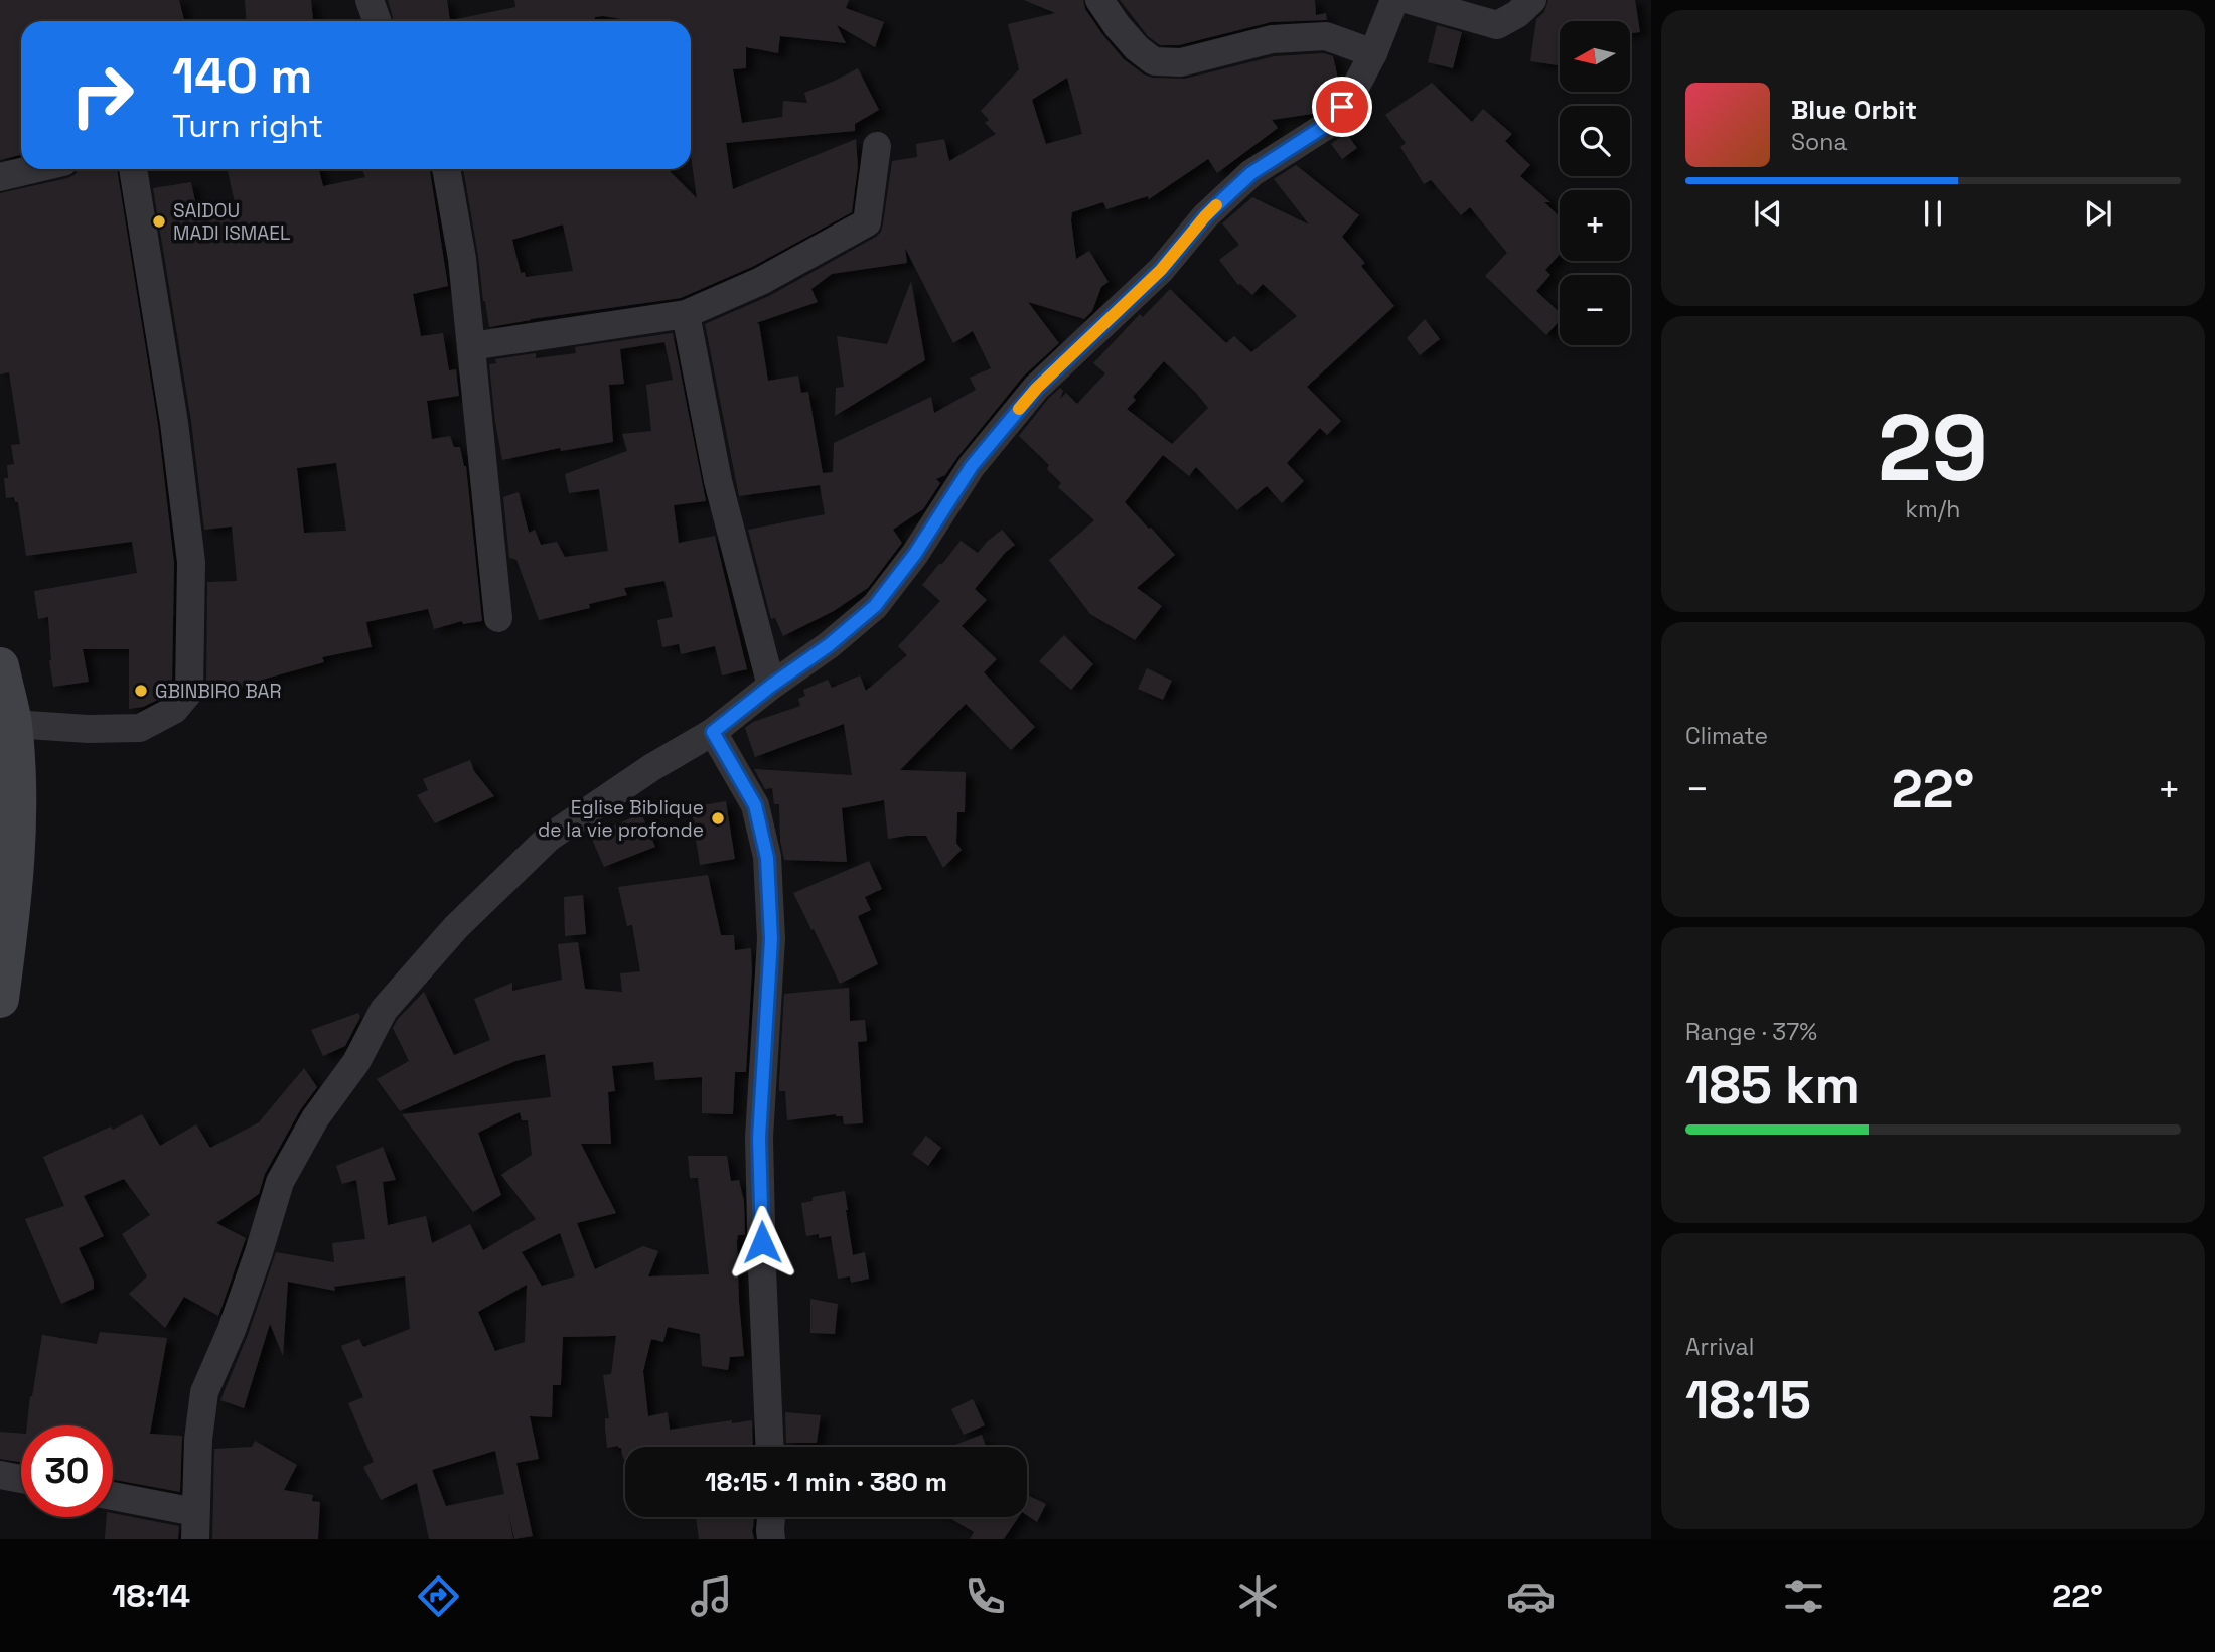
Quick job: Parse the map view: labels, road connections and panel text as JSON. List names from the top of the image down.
{
  "places": ["SAIDOU MADI ISMAEL", "GBINBIRO BAR", "Eglise Biblique de la vie profonde"],
  "north": "left",
  "page": {
    "map_buttons": ["+", "−"],
    "turn": ["140 m", "Turn right"],
    "song": ["Blue Orbit", "Sona"],
    "tile": [
      ["29", "km/h"],
      "Climate",
      ["Range · 37%", "185 km"],
      ["Arrival", "18:15"]
    ],
    "heat": ["−", "22°", "+"],
    "limit": "30",
    "trip": "18:15 · 1 min · 380 m",
    "tabs": ["18:14", "22°"]
  }
}
